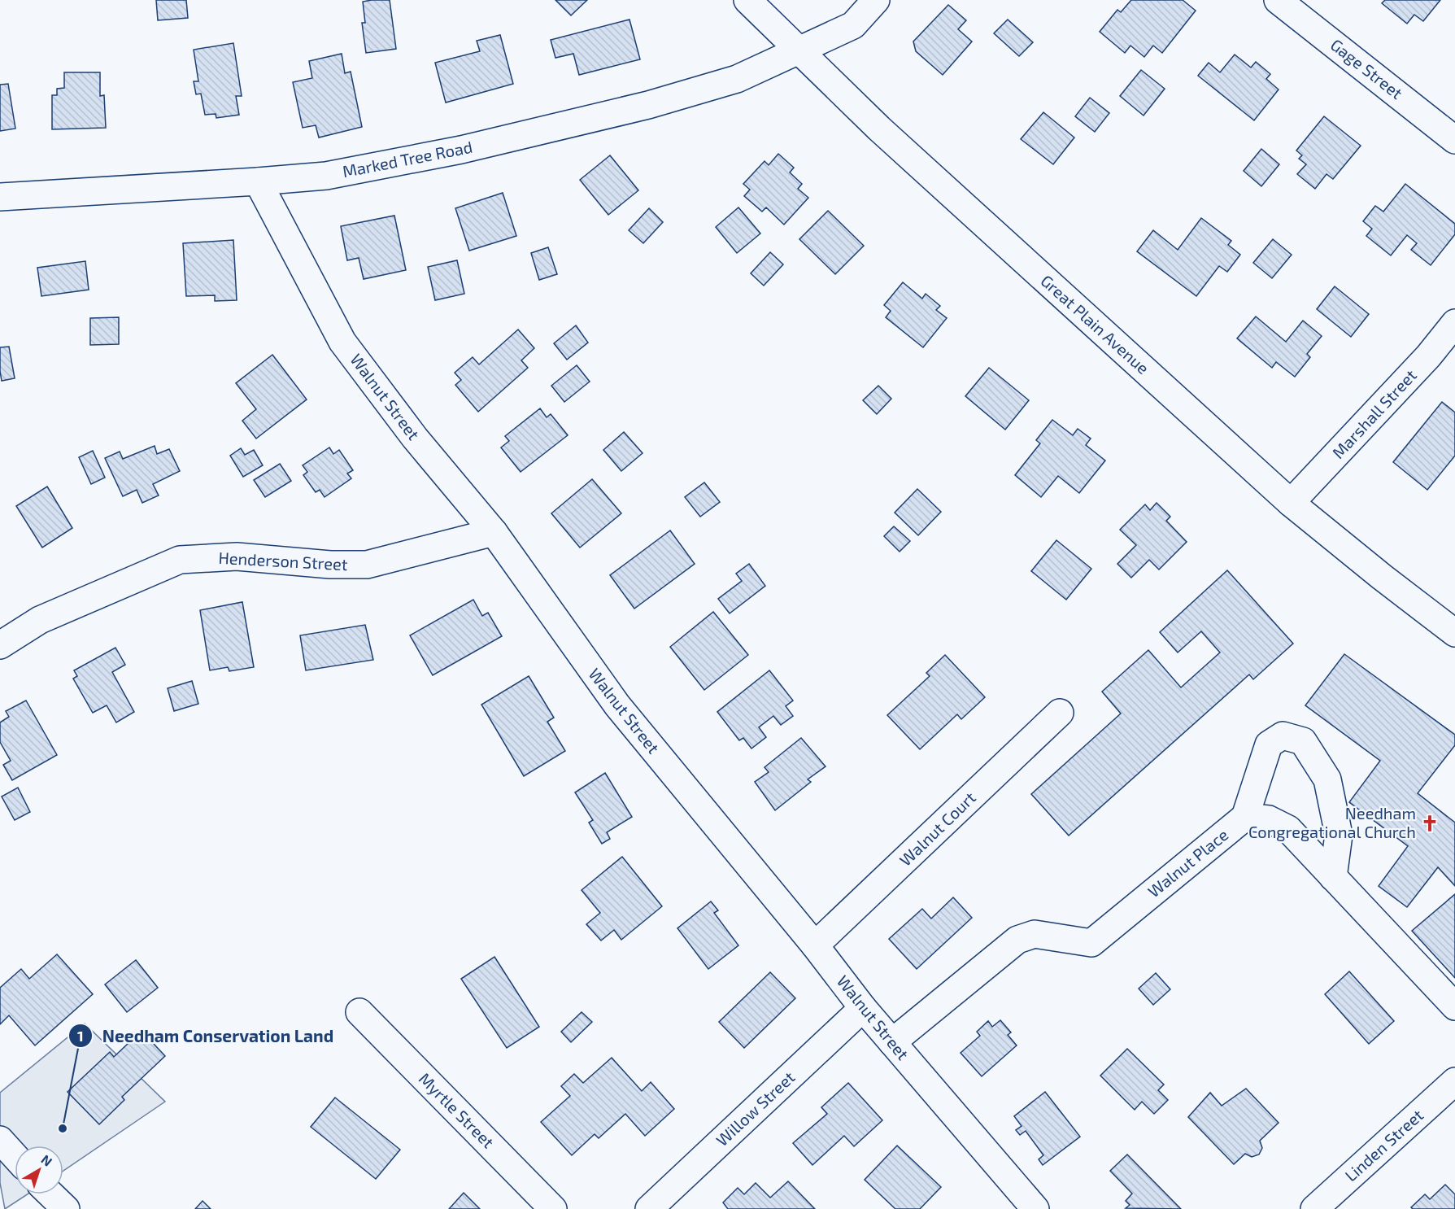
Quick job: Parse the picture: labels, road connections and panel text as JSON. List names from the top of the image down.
{
  "streets": {
    "street": [
      "Gage Street",
      "Marked Tree Road",
      "Great Plain Avenue",
      "Walnut Street",
      "Marshall Street",
      "Henderson Street",
      "Walnut Court",
      "Walnut Place",
      "Willow Street",
      "Myrtle Street",
      "Linden Street"
    ]
  },
  "crossings": [
    ["Marked Tree Road", "Great Plain Avenue"],
    ["Marked Tree Road", "Walnut Street"],
    ["Great Plain Avenue", "Marshall Street"],
    ["Walnut Street", "Henderson Street"],
    ["Walnut Street", "Walnut Court"],
    ["Walnut Street", "Walnut Place"],
    ["Walnut Street", "Willow Street"]
  ],
  "places": {
    "church": ["Needham Congregational Church"],
    "other": ["Needham Conservation Land"]
  },
  "north": "top right"
}
